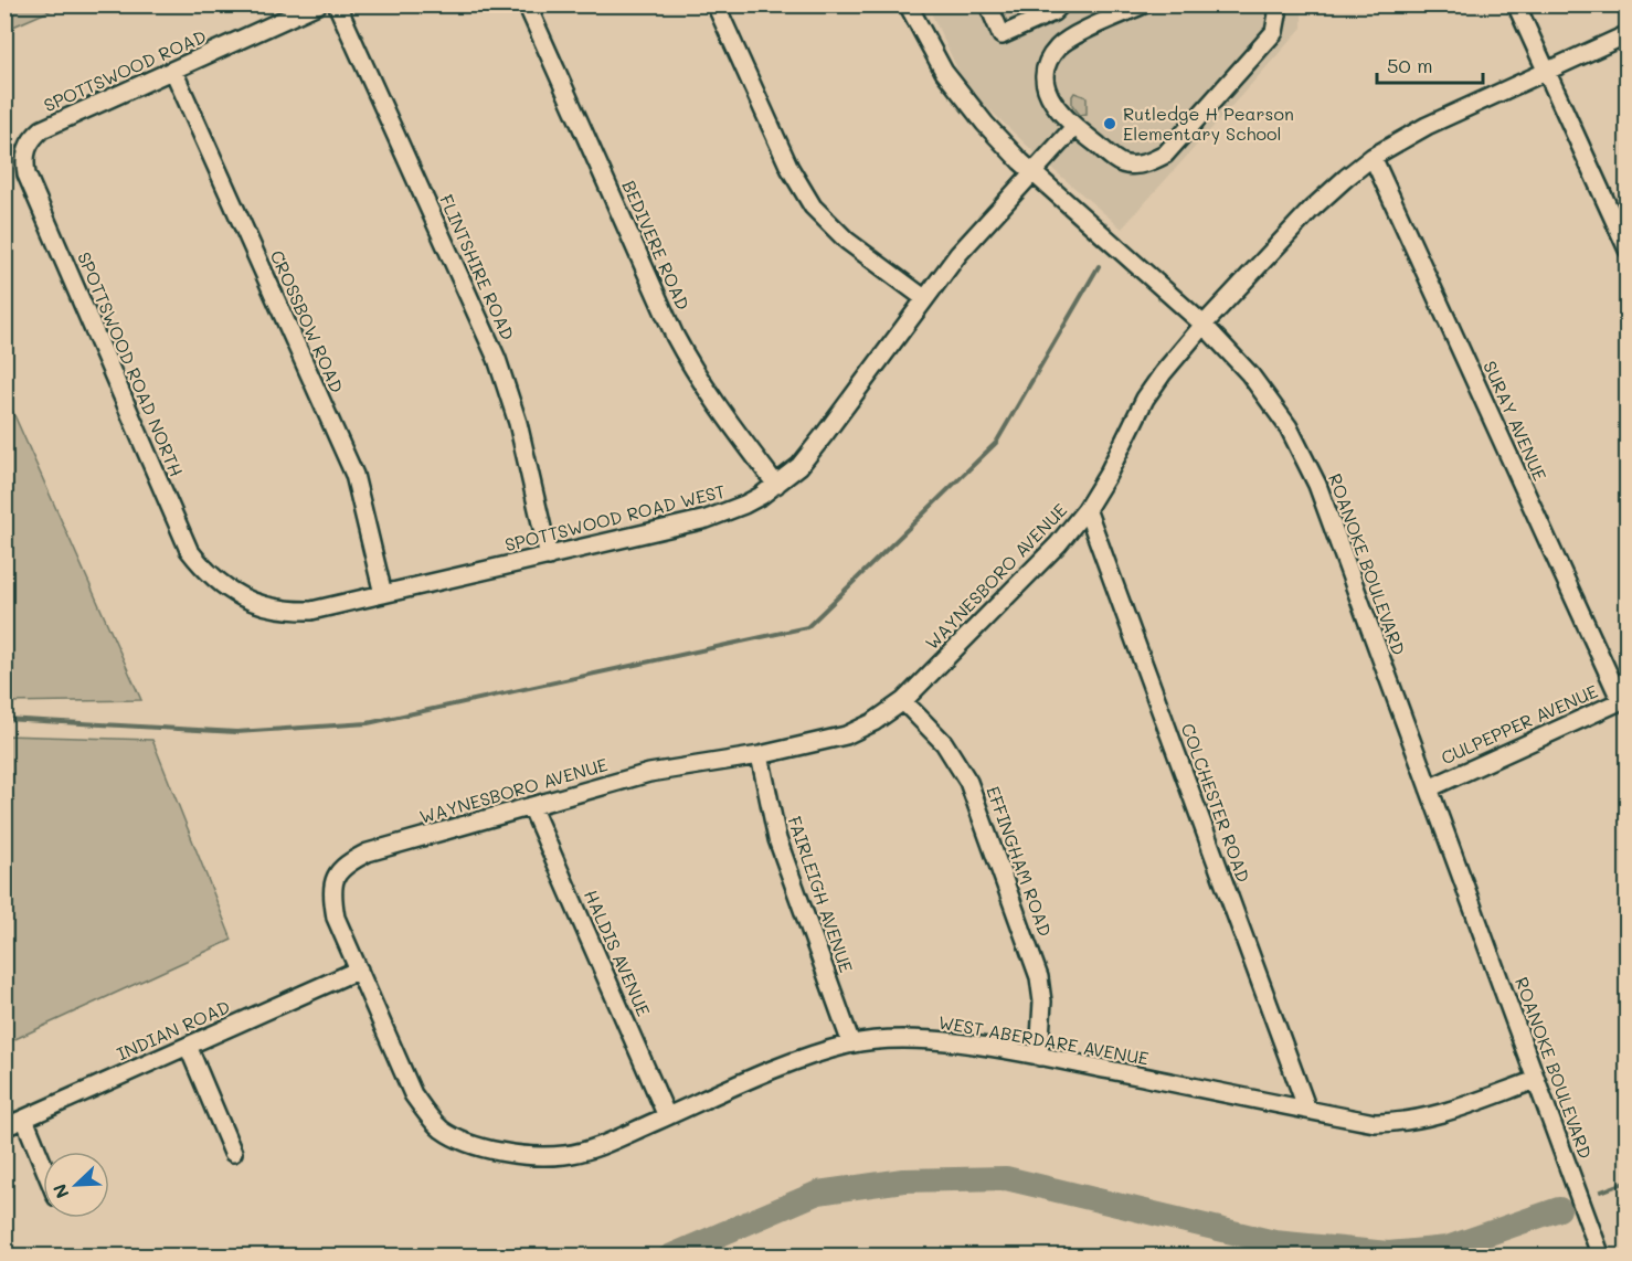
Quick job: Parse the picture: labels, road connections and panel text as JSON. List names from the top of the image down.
{
  "streets": {
    "street": [
      "SPOTTSWOOD ROAD",
      "BEDIVERE ROAD",
      "FLINTSHIRE ROAD",
      "CROSSBOW ROAD",
      "SPOTTSWOOD ROAD NORTH",
      "SURAY AVENUE",
      "SPOTTSWOOD ROAD WEST",
      "ROANOKE BOULEVARD",
      "WAYNESBORO AVENUE",
      "CULPEPPER AVENUE",
      "COLCHESTER ROAD",
      "EFFINGHAM ROAD",
      "FAIRLEIGH AVENUE",
      "HALDIS AVENUE",
      "INDIAN ROAD",
      "WEST ABERDARE AVENUE"
    ]
  },
  "crossings": [
    ["SPOTTSWOOD ROAD", "CROSSBOW ROAD"],
    ["SPOTTSWOOD ROAD", "SPOTTSWOOD ROAD NORTH"],
    ["BEDIVERE ROAD", "SPOTTSWOOD ROAD WEST"],
    ["FLINTSHIRE ROAD", "SPOTTSWOOD ROAD WEST"],
    ["CROSSBOW ROAD", "SPOTTSWOOD ROAD WEST"],
    ["SPOTTSWOOD ROAD NORTH", "SPOTTSWOOD ROAD WEST"],
    ["SURAY AVENUE", "WAYNESBORO AVENUE"],
    ["SURAY AVENUE", "CULPEPPER AVENUE"],
    ["SPOTTSWOOD ROAD WEST", "ROANOKE BOULEVARD"],
    ["ROANOKE BOULEVARD", "WAYNESBORO AVENUE"],
    ["ROANOKE BOULEVARD", "CULPEPPER AVENUE"],
    ["ROANOKE BOULEVARD", "WEST ABERDARE AVENUE"],
    ["WAYNESBORO AVENUE", "COLCHESTER ROAD"],
    ["WAYNESBORO AVENUE", "EFFINGHAM ROAD"],
    ["WAYNESBORO AVENUE", "FAIRLEIGH AVENUE"],
    ["WAYNESBORO AVENUE", "HALDIS AVENUE"],
    ["WAYNESBORO AVENUE", "INDIAN ROAD"],
    ["WAYNESBORO AVENUE", "WEST ABERDARE AVENUE"],
    ["COLCHESTER ROAD", "WEST ABERDARE AVENUE"],
    ["EFFINGHAM ROAD", "WEST ABERDARE AVENUE"],
    ["FAIRLEIGH AVENUE", "WEST ABERDARE AVENUE"],
    ["HALDIS AVENUE", "WEST ABERDARE AVENUE"],
    ["INDIAN ROAD", "WEST ABERDARE AVENUE"]
  ],
  "places": ["Rutledge H Pearson Elementary School"],
  "scale_bar": "50 m",
  "north": "bottom left"
}
